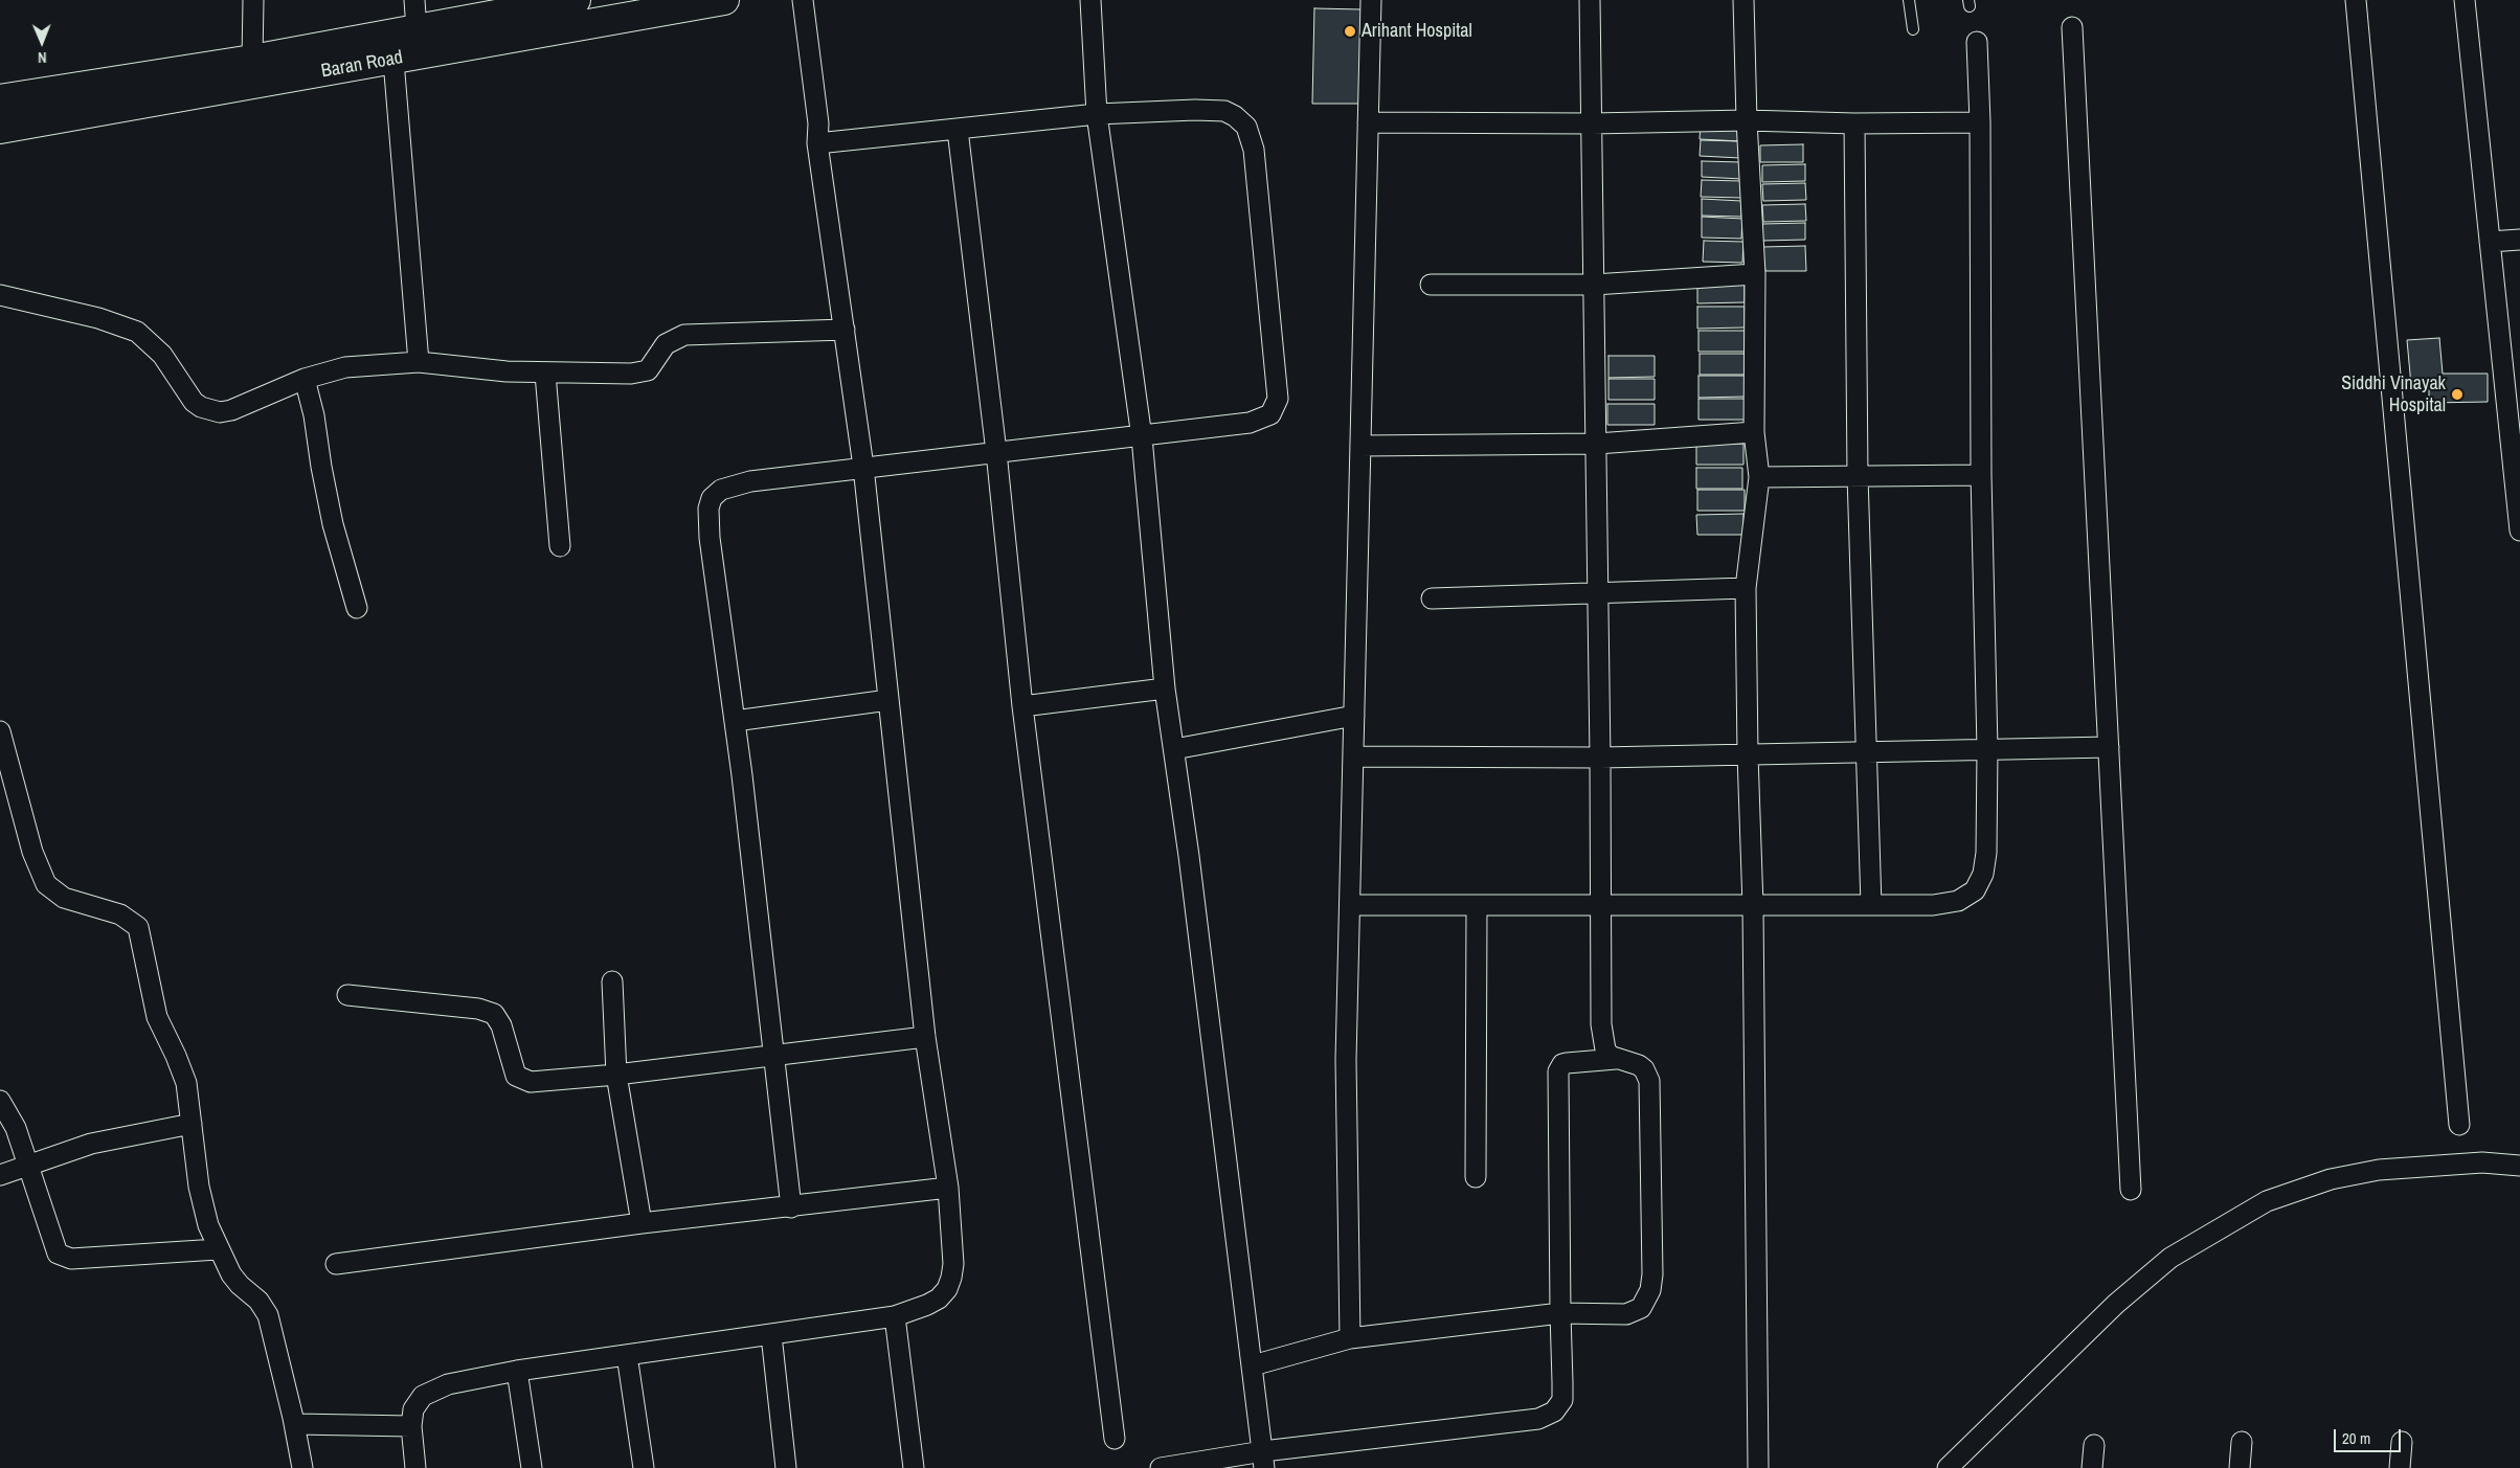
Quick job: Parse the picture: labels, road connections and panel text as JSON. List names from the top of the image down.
{
  "streets": {
    "main road": ["Baran Road"]
  },
  "places": ["Arihant Hospital", "Siddhi Vinayak Hospital"],
  "scale_bar": "20 m",
  "north": "bottom"
}
